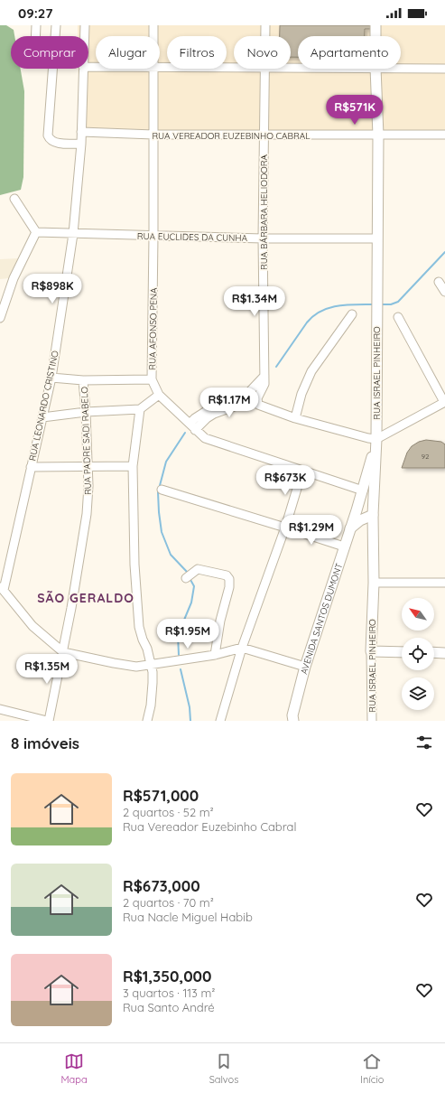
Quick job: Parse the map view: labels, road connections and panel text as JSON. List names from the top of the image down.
{
  "streets": {
    "main road": ["RUA ISRAEL PINHEIRO", "AVENIDA SANTOS DUMONT"],
    "street": [
      "RUA VEREADOR EUZEBINHO CABRAL",
      "RUA BÁRBARA HELIODORA",
      "RUA EUCLIDES DA CUNHA",
      "RUA AFONSO PENA",
      "RUA LEONARDO CRISTINO",
      "RUA PADRE SADI RABELO"
    ]
  },
  "crossings": [
    ["RUA VEREADOR EUZEBINHO CABRAL", "RUA BÁRBARA HELIODORA"],
    ["RUA VEREADOR EUZEBINHO CABRAL", "RUA AFONSO PENA"],
    ["RUA VEREADOR EUZEBINHO CABRAL", "RUA ISRAEL PINHEIRO"],
    ["RUA VEREADOR EUZEBINHO CABRAL", "RUA LEONARDO CRISTINO"],
    ["RUA BÁRBARA HELIODORA", "RUA EUCLIDES DA CUNHA"],
    ["RUA EUCLIDES DA CUNHA", "RUA AFONSO PENA"],
    ["RUA EUCLIDES DA CUNHA", "RUA ISRAEL PINHEIRO"],
    ["RUA EUCLIDES DA CUNHA", "RUA LEONARDO CRISTINO"],
    ["RUA ISRAEL PINHEIRO", "AVENIDA SANTOS DUMONT"]
  ],
  "districts": ["SÃO GERALDO"],
  "house_numbers": ["92"],
  "north": "top left",
  "page": {
    "status": "09:27",
    "chip": [
      "Comprar",
      "Alugar",
      "Filtros",
      "Novo",
      "Apartamento"
    ],
    "price": [
      "R$571K",
      "R$898K",
      "R$1.34M",
      "R$1.17M",
      "R$673K",
      "R$1.29M",
      "R$1.95M",
      "R$1.35M"
    ],
    "heading": "8 imóveis",
    "list": [
      {
        "name": "R$571,000",
        "note": "2 quartos · 52 m² · Rua Vereador Euzebinho Cabral"
      },
      {
        "name": "R$673,000",
        "note": "2 quartos · 70 m² · Rua Nacle Miguel Habib"
      },
      {
        "name": "R$1,350,000",
        "note": "3 quartos · 113 m² · Rua Santo André"
      }
    ],
    "tabs": ["Mapa", "Salvos", "Início"]
  }
}
